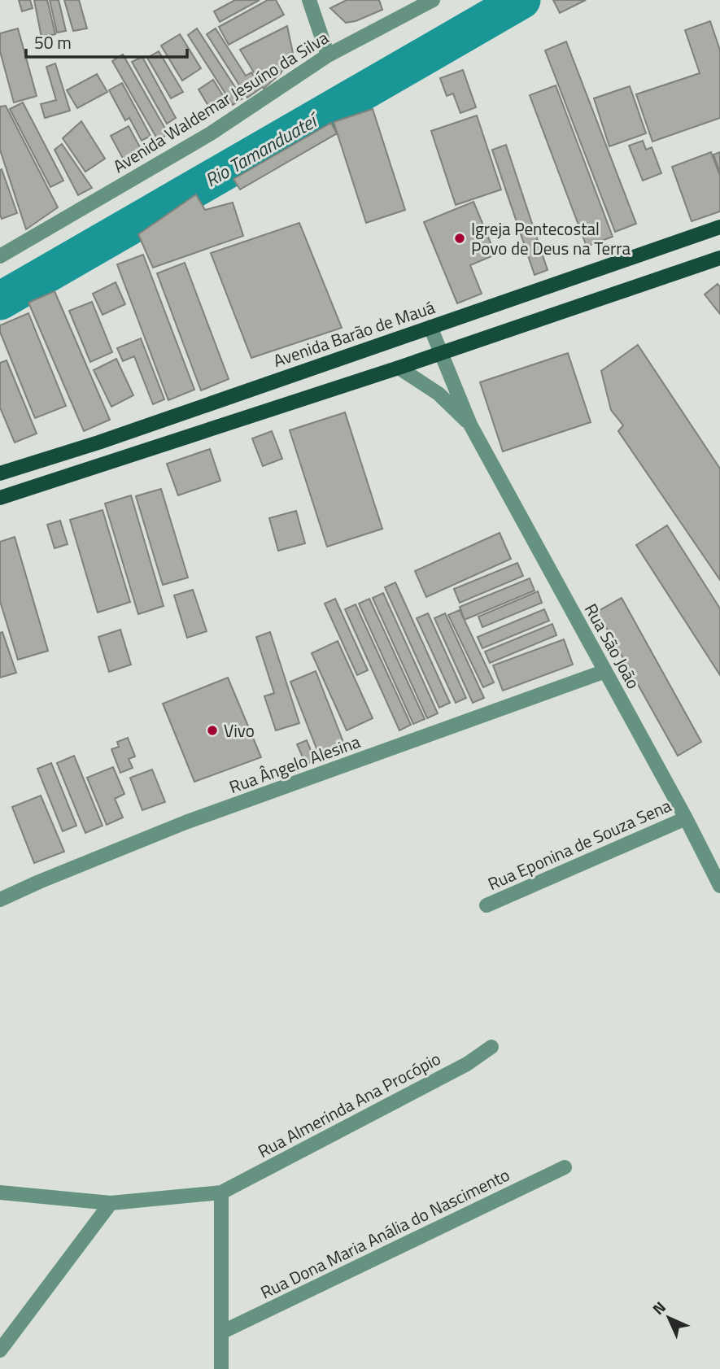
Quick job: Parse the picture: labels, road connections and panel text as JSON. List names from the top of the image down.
{
  "streets": {
    "main road": ["Avenida Barão de Mauá"],
    "street": [
      "Avenida Waldemar Jesuíno da Silva",
      "Rua São João",
      "Rua Ângelo Alesina",
      "Rua Eponina de Souza Sena",
      "Rua Almerinda Ana Procópio",
      "Rua Dona Maria Anália do Nascimento"
    ]
  },
  "crossings": [
    ["Avenida Barão de Mauá", "Rua São João"],
    ["Rua São João", "Rua Ângelo Alesina"],
    ["Rua São João", "Rua Eponina de Souza Sena"]
  ],
  "water": ["Rio Tamanduateí"],
  "places": ["Igreja Pentecostal Povo de Deus na Terra", "Vivo"],
  "scale_bar": "50 m",
  "north": "top left"
}
